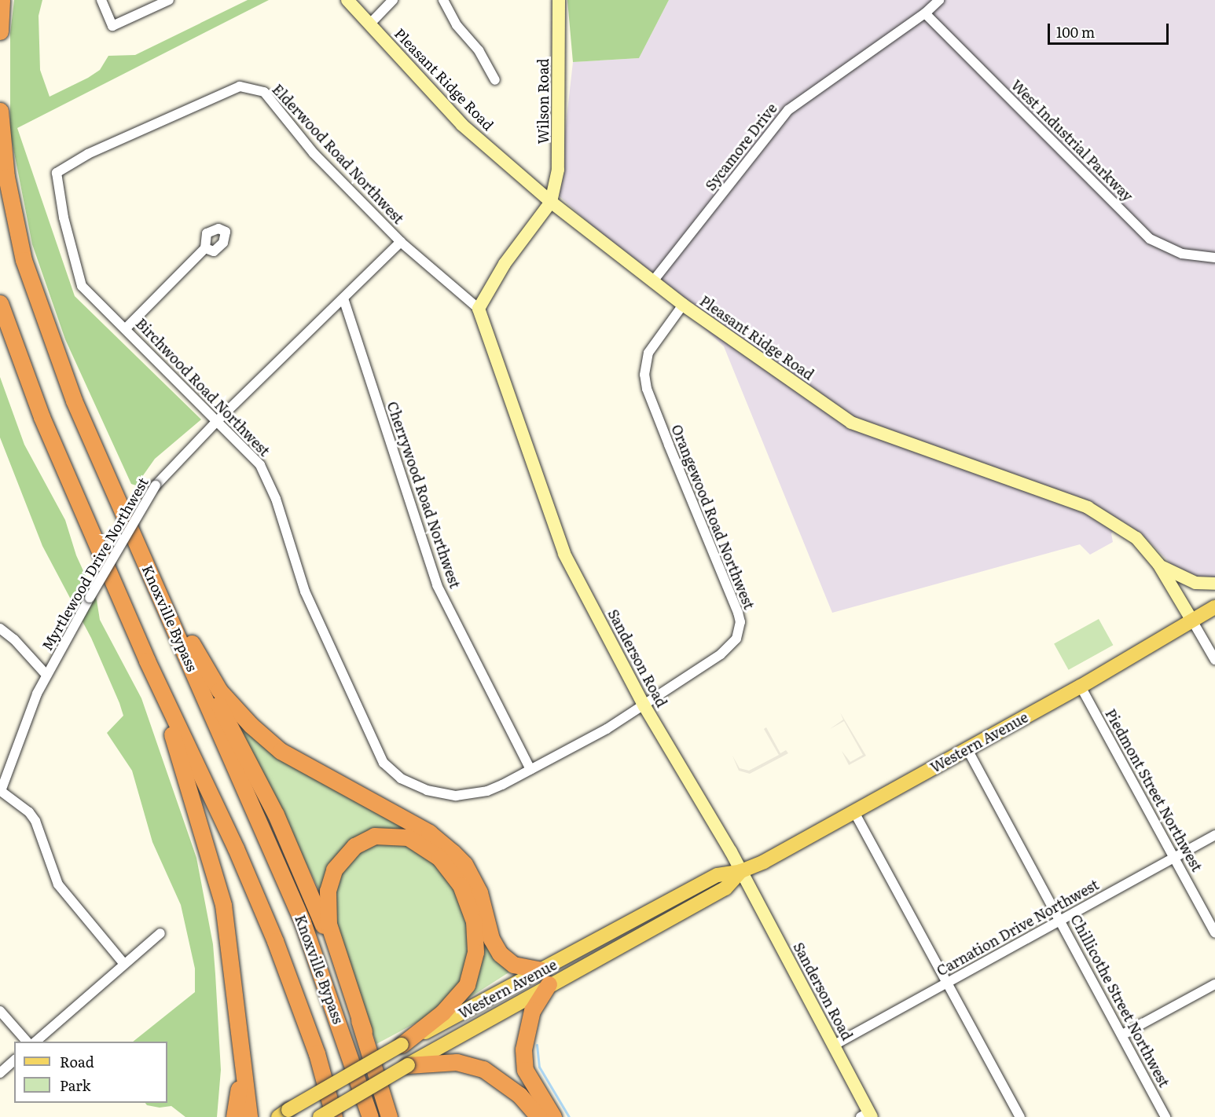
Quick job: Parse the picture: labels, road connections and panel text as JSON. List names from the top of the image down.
{
  "streets": {
    "highway": ["Knoxville Bypass"],
    "main road": ["Western Avenue"],
    "street": [
      "Pleasant Ridge Road",
      "Wilson Road",
      "West Industrial Parkway",
      "Sycamore Drive",
      "Elderwood Road Northwest",
      "Birchwood Road Northwest",
      "Cherrywood Road Northwest",
      "Orangewood Road Northwest",
      "Myrtlewood Drive Northwest",
      "Sanderson Road",
      "Piedmont Street Northwest",
      "Carnation Drive Northwest",
      "Chillicothe Street Northwest"
    ]
  },
  "crossings": [
    ["Pleasant Ridge Road", "Wilson Road"],
    ["Pleasant Ridge Road", "Sycamore Drive"],
    ["Pleasant Ridge Road", "Orangewood Road Northwest"],
    ["Pleasant Ridge Road", "Western Avenue"],
    ["West Industrial Parkway", "Sycamore Drive"],
    ["Elderwood Road Northwest", "Birchwood Road Northwest"],
    ["Elderwood Road Northwest", "Myrtlewood Drive Northwest"],
    ["Elderwood Road Northwest", "Sanderson Road"],
    ["Birchwood Road Northwest", "Cherrywood Road Northwest"],
    ["Birchwood Road Northwest", "Orangewood Road Northwest"],
    ["Birchwood Road Northwest", "Myrtlewood Drive Northwest"],
    ["Cherrywood Road Northwest", "Orangewood Road Northwest"],
    ["Cherrywood Road Northwest", "Myrtlewood Drive Northwest"],
    ["Orangewood Road Northwest", "Sanderson Road"],
    ["Sanderson Road", "Western Avenue"],
    ["Sanderson Road", "Carnation Drive Northwest"],
    ["Western Avenue", "Piedmont Street Northwest"],
    ["Western Avenue", "Chillicothe Street Northwest"],
    ["Piedmont Street Northwest", "Carnation Drive Northwest"],
    ["Carnation Drive Northwest", "Chillicothe Street Northwest"]
  ],
  "legend": ["Road", "Park"],
  "scale_bar": "100 m"
}
